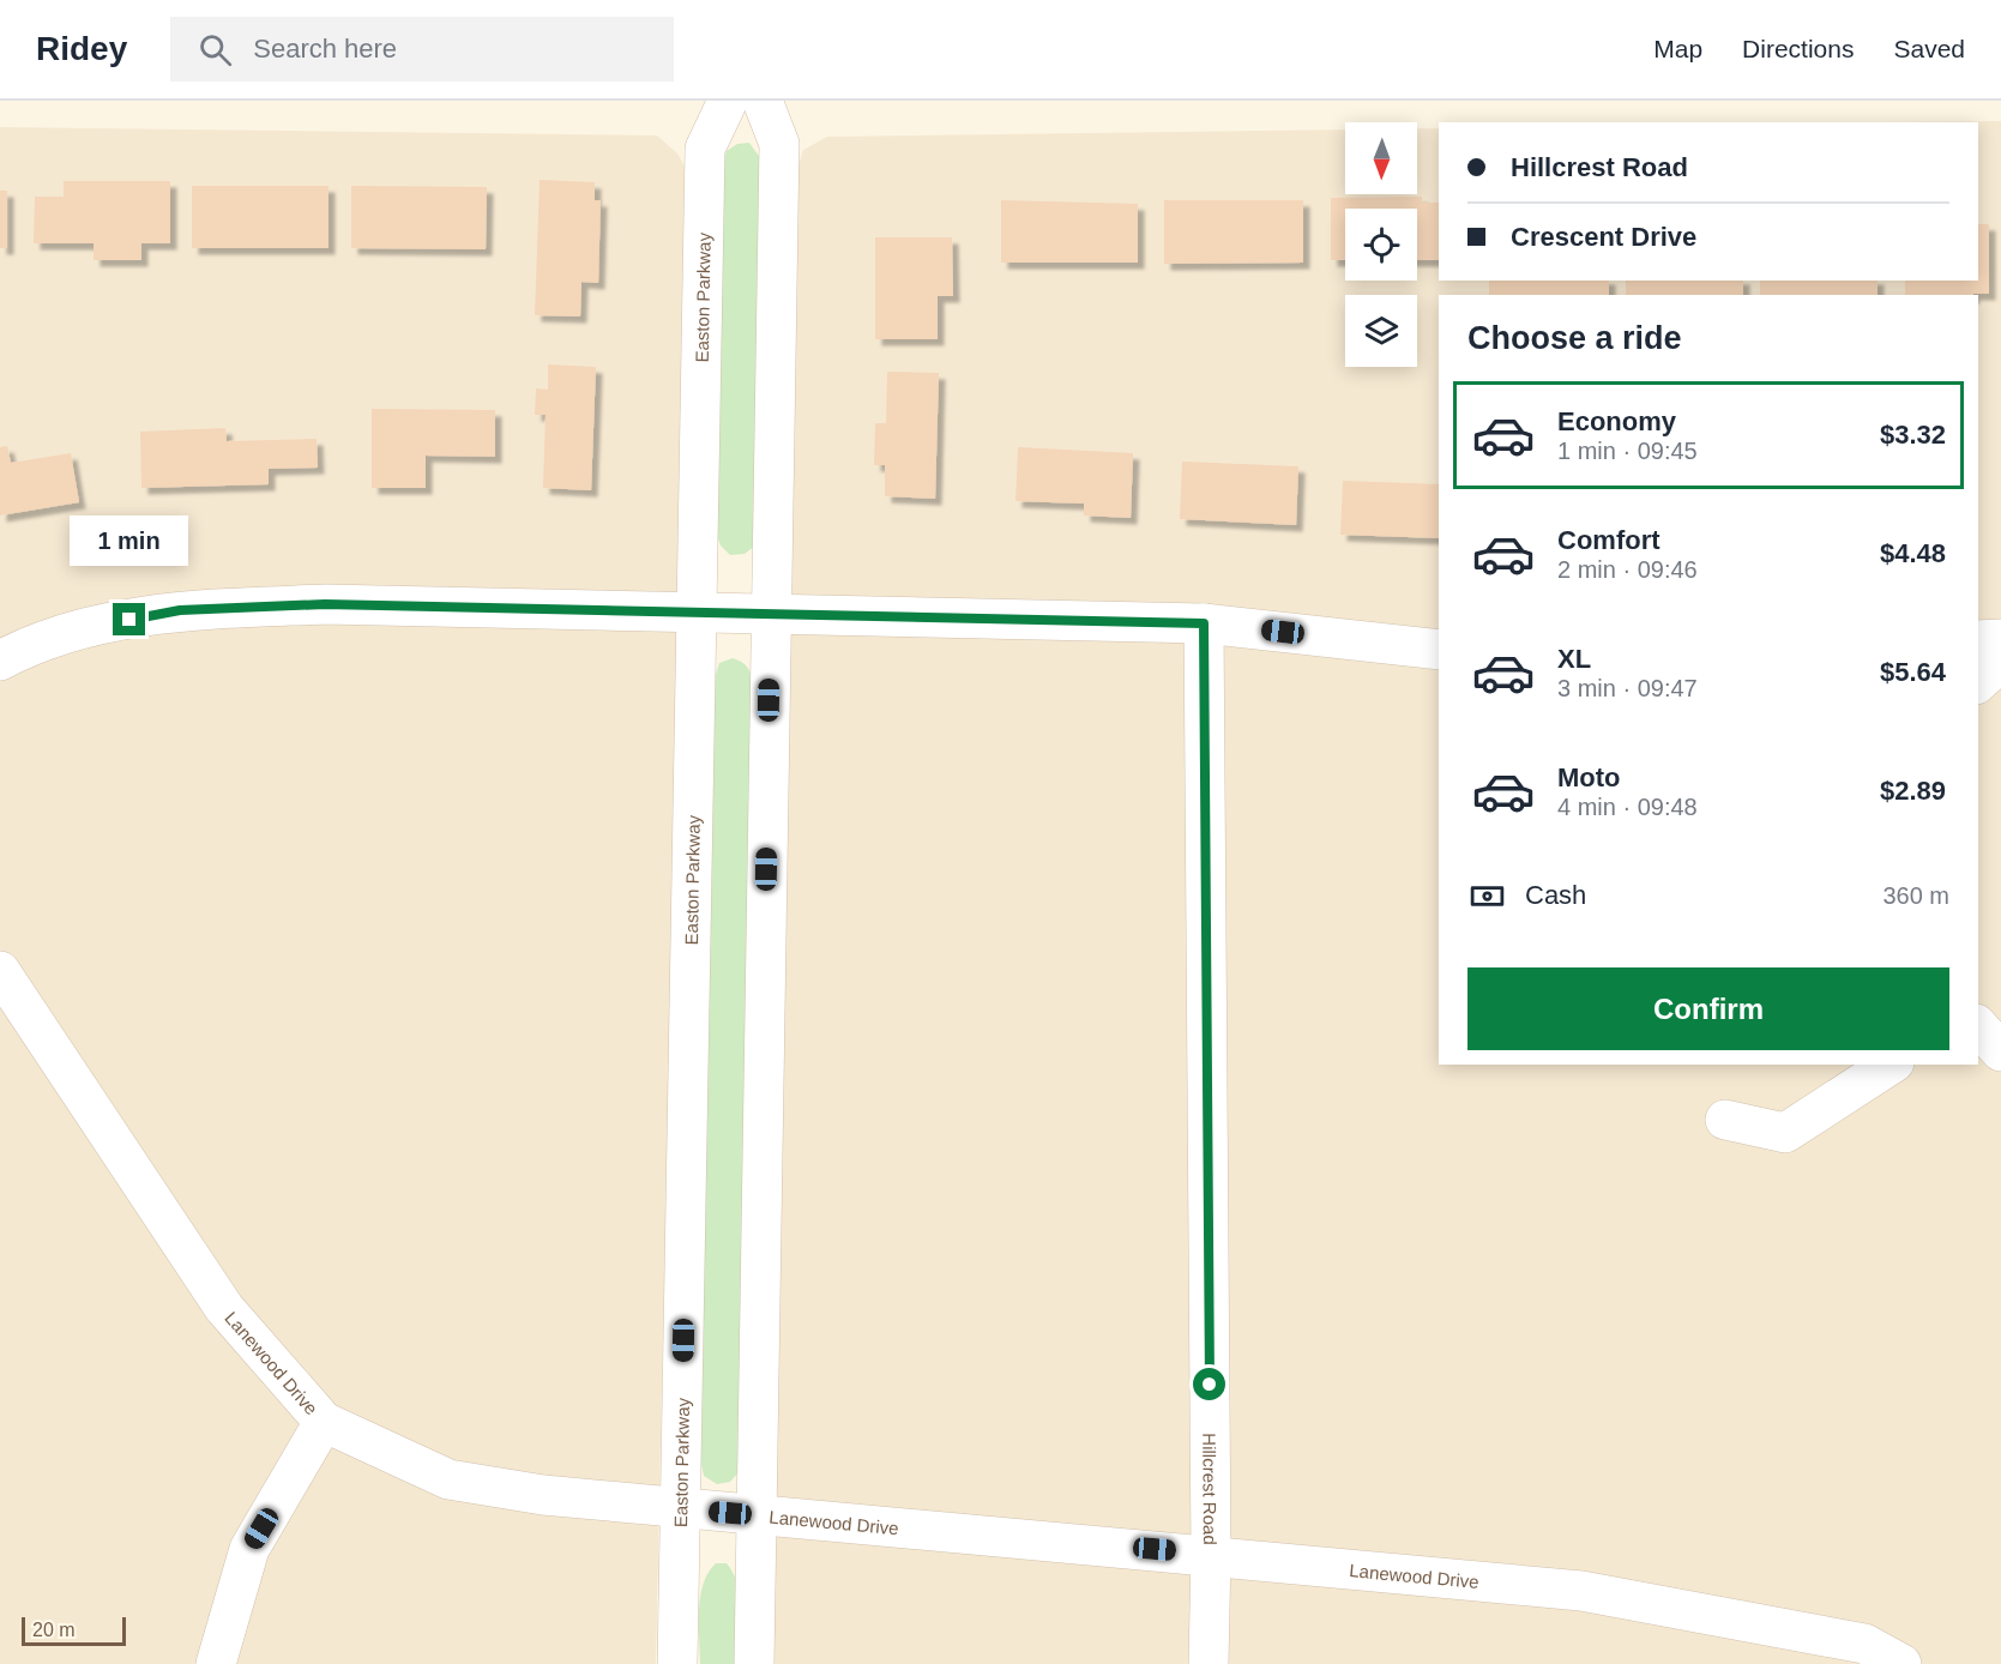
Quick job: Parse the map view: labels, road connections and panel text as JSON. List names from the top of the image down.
{
  "streets": {
    "street": ["Easton Parkway", "Lanewood Drive", "Hillcrest Road"]
  },
  "crossings": [
    ["Easton Parkway", "Lanewood Drive"],
    ["Lanewood Drive", "Hillcrest Road"]
  ],
  "scale_bar": "20 m",
  "north": "bottom",
  "page": {
    "header": "Ridey",
    "search": "Search here",
    "nav": ["Map", "Directions", "Saved"],
    "banner": ["Hillcrest Road", "Crescent Drive"],
    "heading": "Choose a ride",
    "list": [
      {
        "name": "Economy",
        "note": "1 min · 09:45",
        "value": "$3.32"
      },
      {
        "name": "Comfort",
        "note": "2 min · 09:46",
        "value": "$4.48"
      },
      {
        "name": "XL",
        "note": "3 min · 09:47",
        "value": "$5.64"
      },
      {
        "name": "Moto",
        "note": "4 min · 09:48",
        "value": "$2.89"
      }
    ],
    "bubble": "1 min",
    "pay": ["Cash", "360 m"],
    "buttons": "Confirm",
    "scale": "20 m"
  }
}
